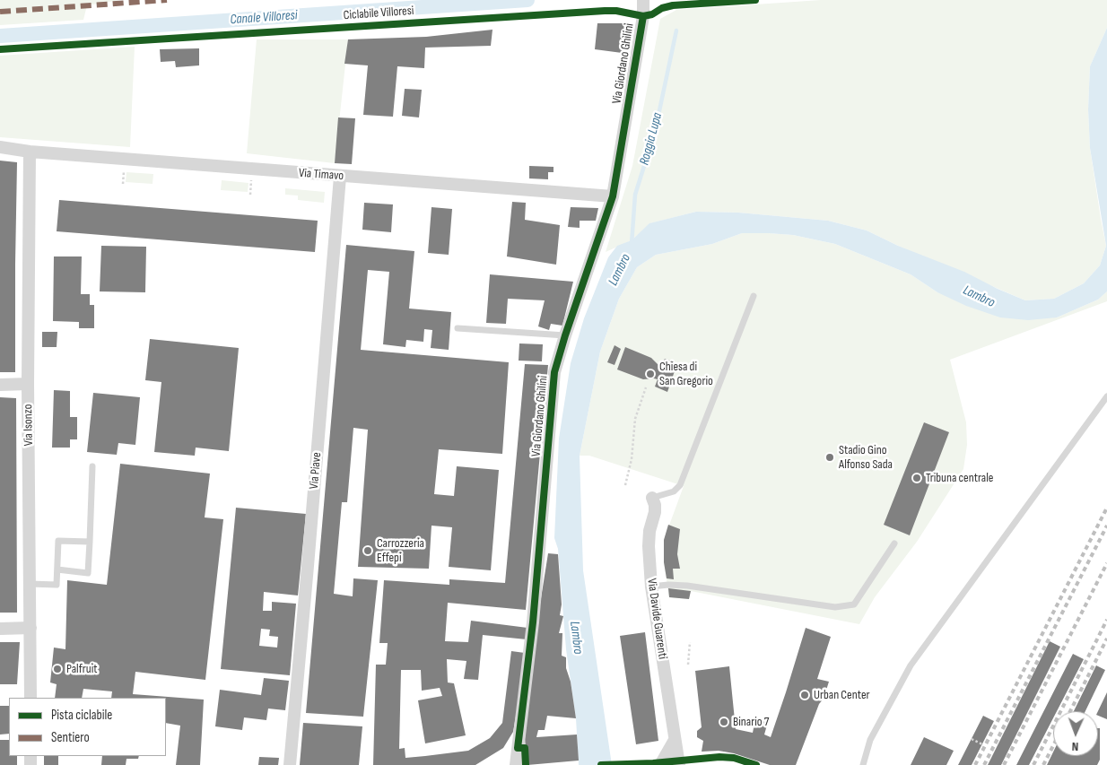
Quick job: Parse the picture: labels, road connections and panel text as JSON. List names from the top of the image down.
{
  "streets": {
    "street": [
      "Via Giordano Ghilini",
      "Via Timavo",
      "Via Isonzo",
      "Via Piave",
      "Via Davide Guarenti"
    ],
    "cycle path": ["Ciclabile Villoresi"]
  },
  "crossings": [
    ["Via Giordano Ghilini", "Via Timavo"],
    ["Via Timavo", "Via Isonzo"],
    ["Via Timavo", "Via Piave"]
  ],
  "water": ["Canale Villoresi", "Roggia Lupa", "Lambro"],
  "places": [
    "Chiesa di San Gregorio",
    "Stadio Gino Alfonso Sada",
    "Tribuna centrale",
    "Carrozzeria Effepi",
    "Palfruit",
    "Urban Center",
    "Binario 7"
  ],
  "legend": ["Pista ciclabile", "Sentiero"],
  "north": "bottom"
}
